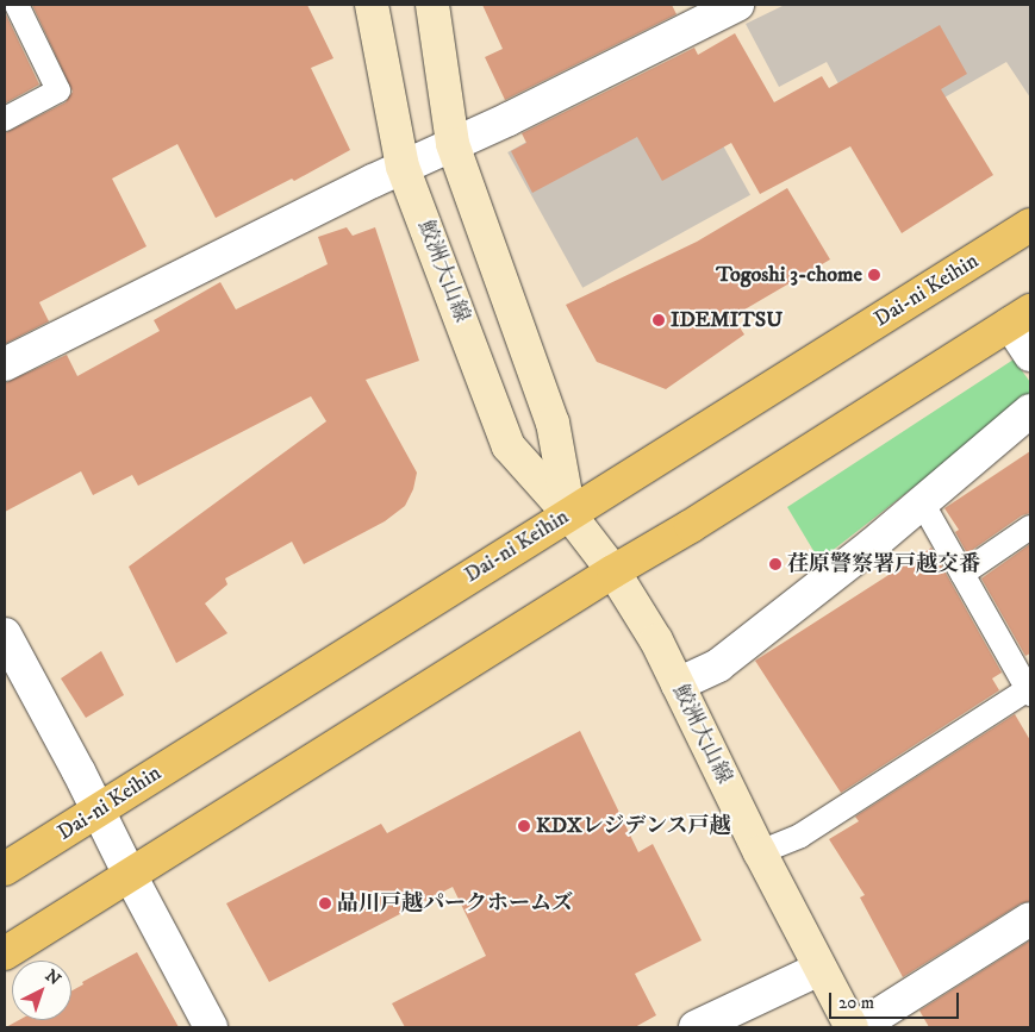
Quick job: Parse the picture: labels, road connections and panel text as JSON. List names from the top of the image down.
{
  "streets": {
    "highway": ["Dai-ni Keihin"],
    "main road": ["鮫洲大山線"]
  },
  "crossings": [
    ["鮫洲大山線", "Dai-ni Keihin"]
  ],
  "places": [
    "Togoshi 3-chome",
    "IDEMITSU",
    "荏原警察署戸越交番",
    "KDXレジデンス戸越",
    "品川戸越パークホームズ"
  ],
  "scale_bar": "20 m",
  "north": "top right"
}
